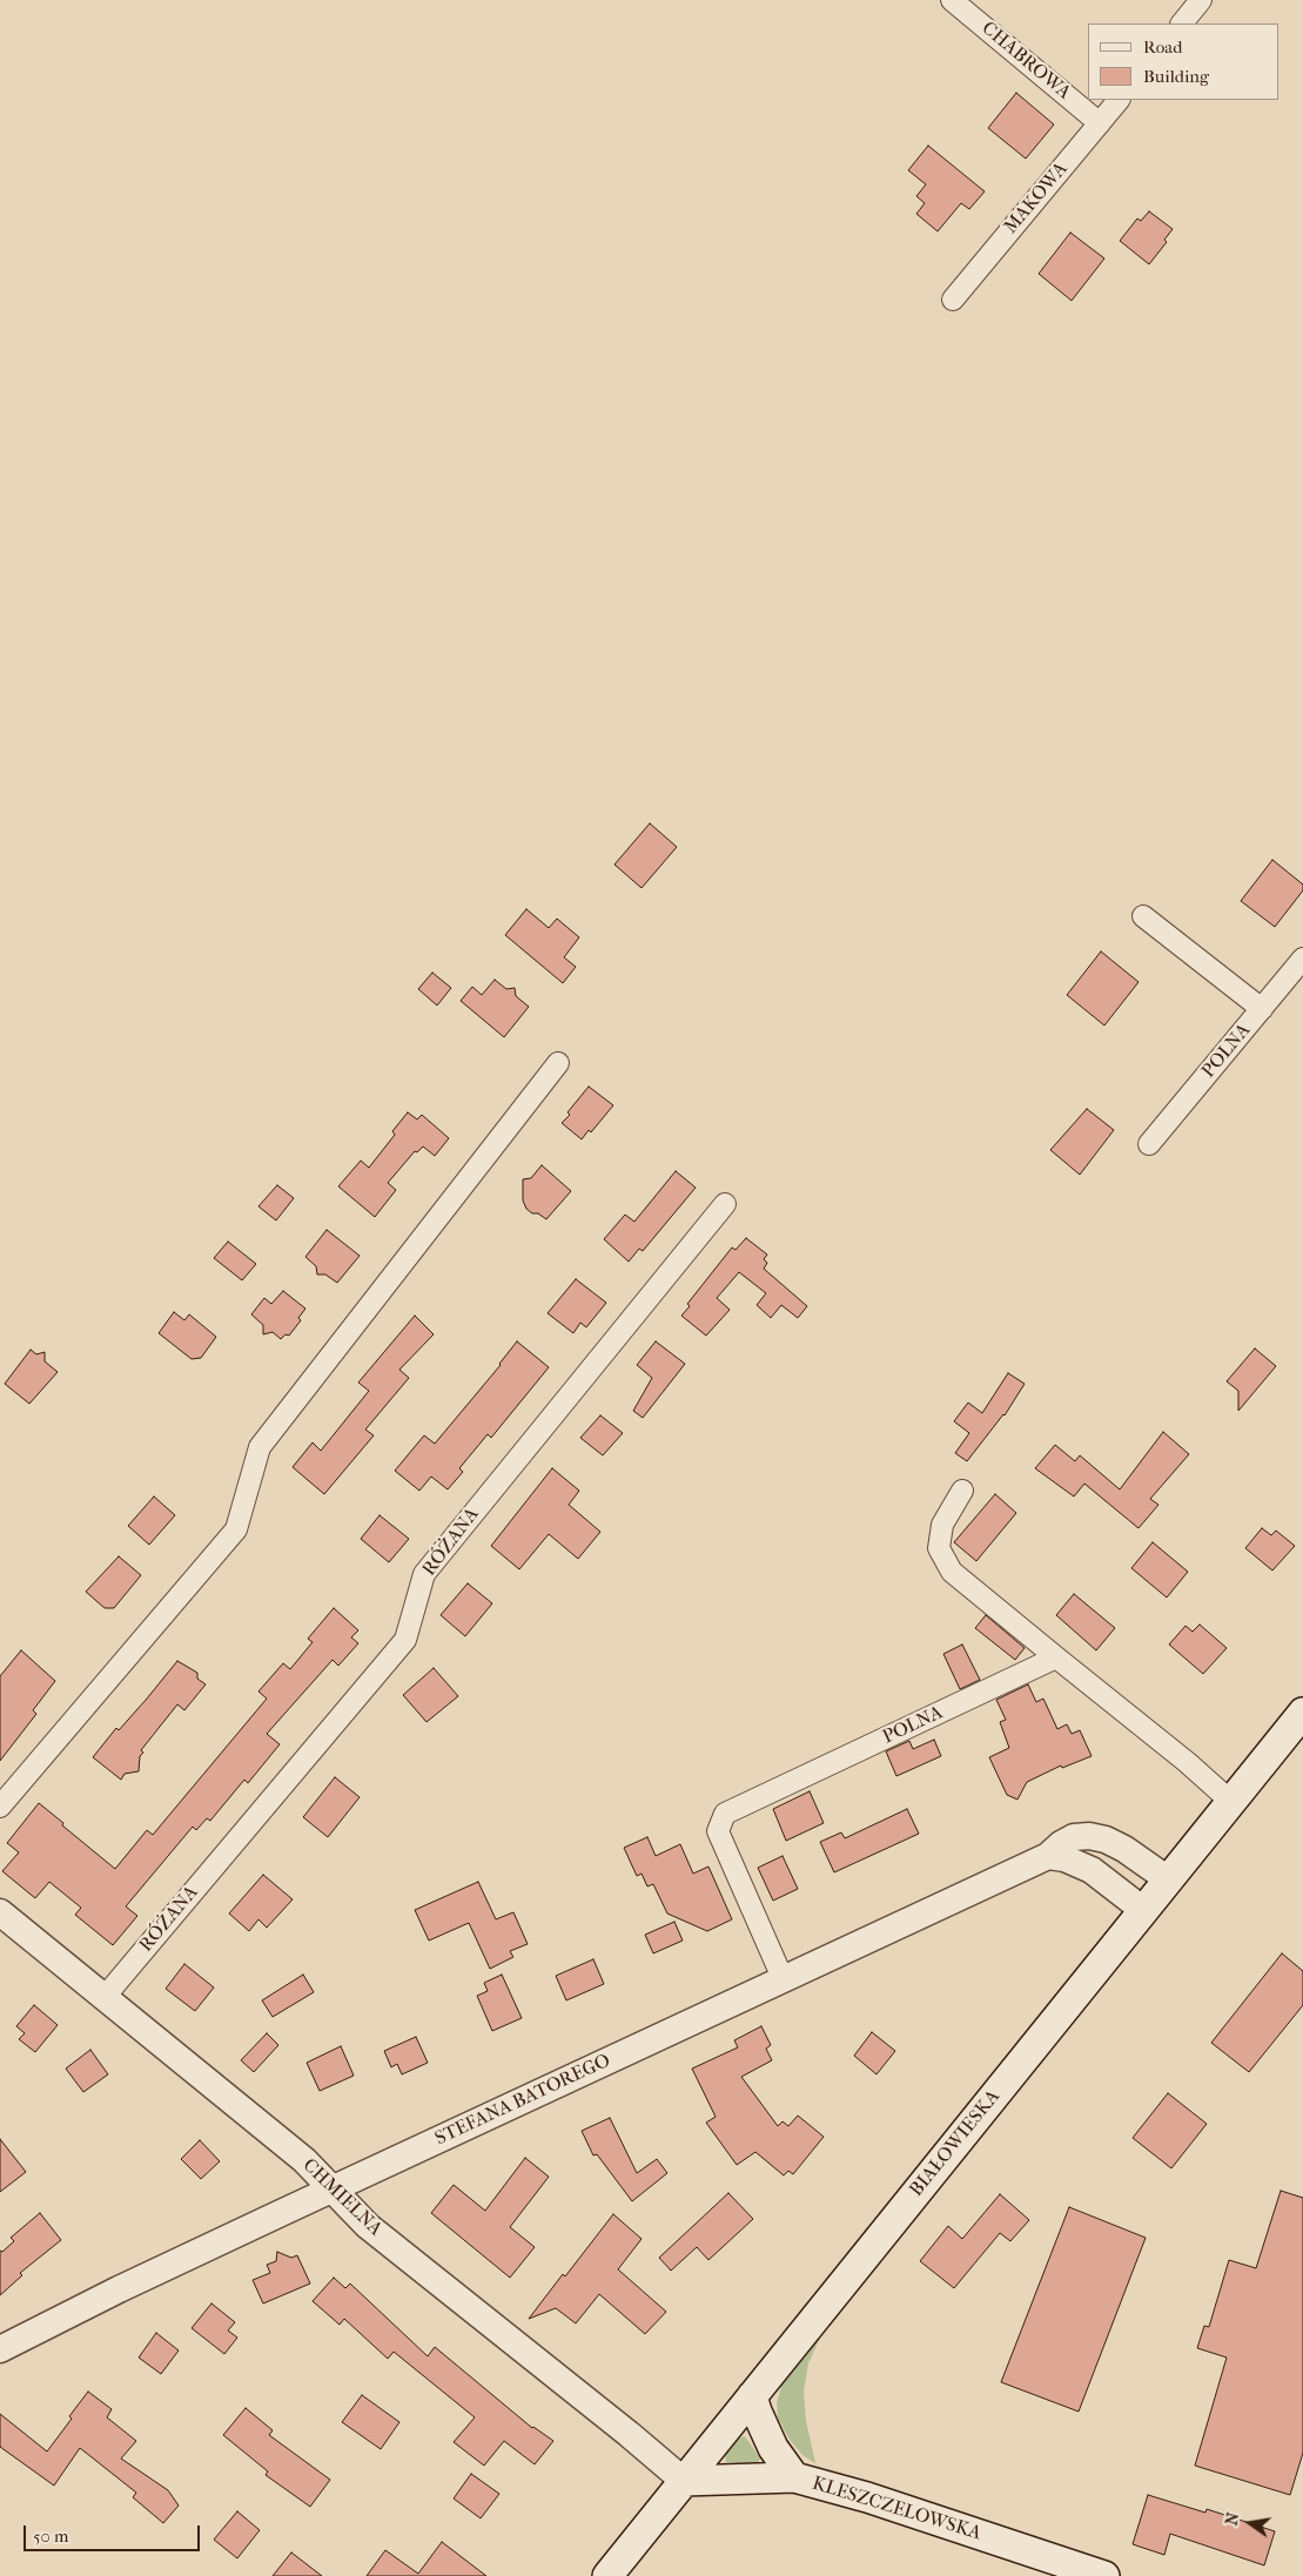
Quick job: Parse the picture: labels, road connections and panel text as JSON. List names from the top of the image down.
{
  "streets": {
    "main road": ["BIAŁOWIESKA", "KLESZCZELOWSKA"],
    "street": [
      "CHABROWA",
      "MAKOWA",
      "POLNA",
      "RÓŻANA",
      "STEFANA BATOREGO",
      "CHMIELNA"
    ]
  },
  "crossings": [
    ["CHABROWA", "MAKOWA"],
    ["POLNA", "STEFANA BATOREGO"],
    ["RÓŻANA", "CHMIELNA"],
    ["STEFANA BATOREGO", "BIAŁOWIESKA"],
    ["STEFANA BATOREGO", "CHMIELNA"],
    ["BIAŁOWIESKA", "CHMIELNA"],
    ["BIAŁOWIESKA", "KLESZCZELOWSKA"],
    ["CHMIELNA", "KLESZCZELOWSKA"]
  ],
  "legend": ["Road", "Building"],
  "scale_bar": "50 m",
  "north": "left"
}
